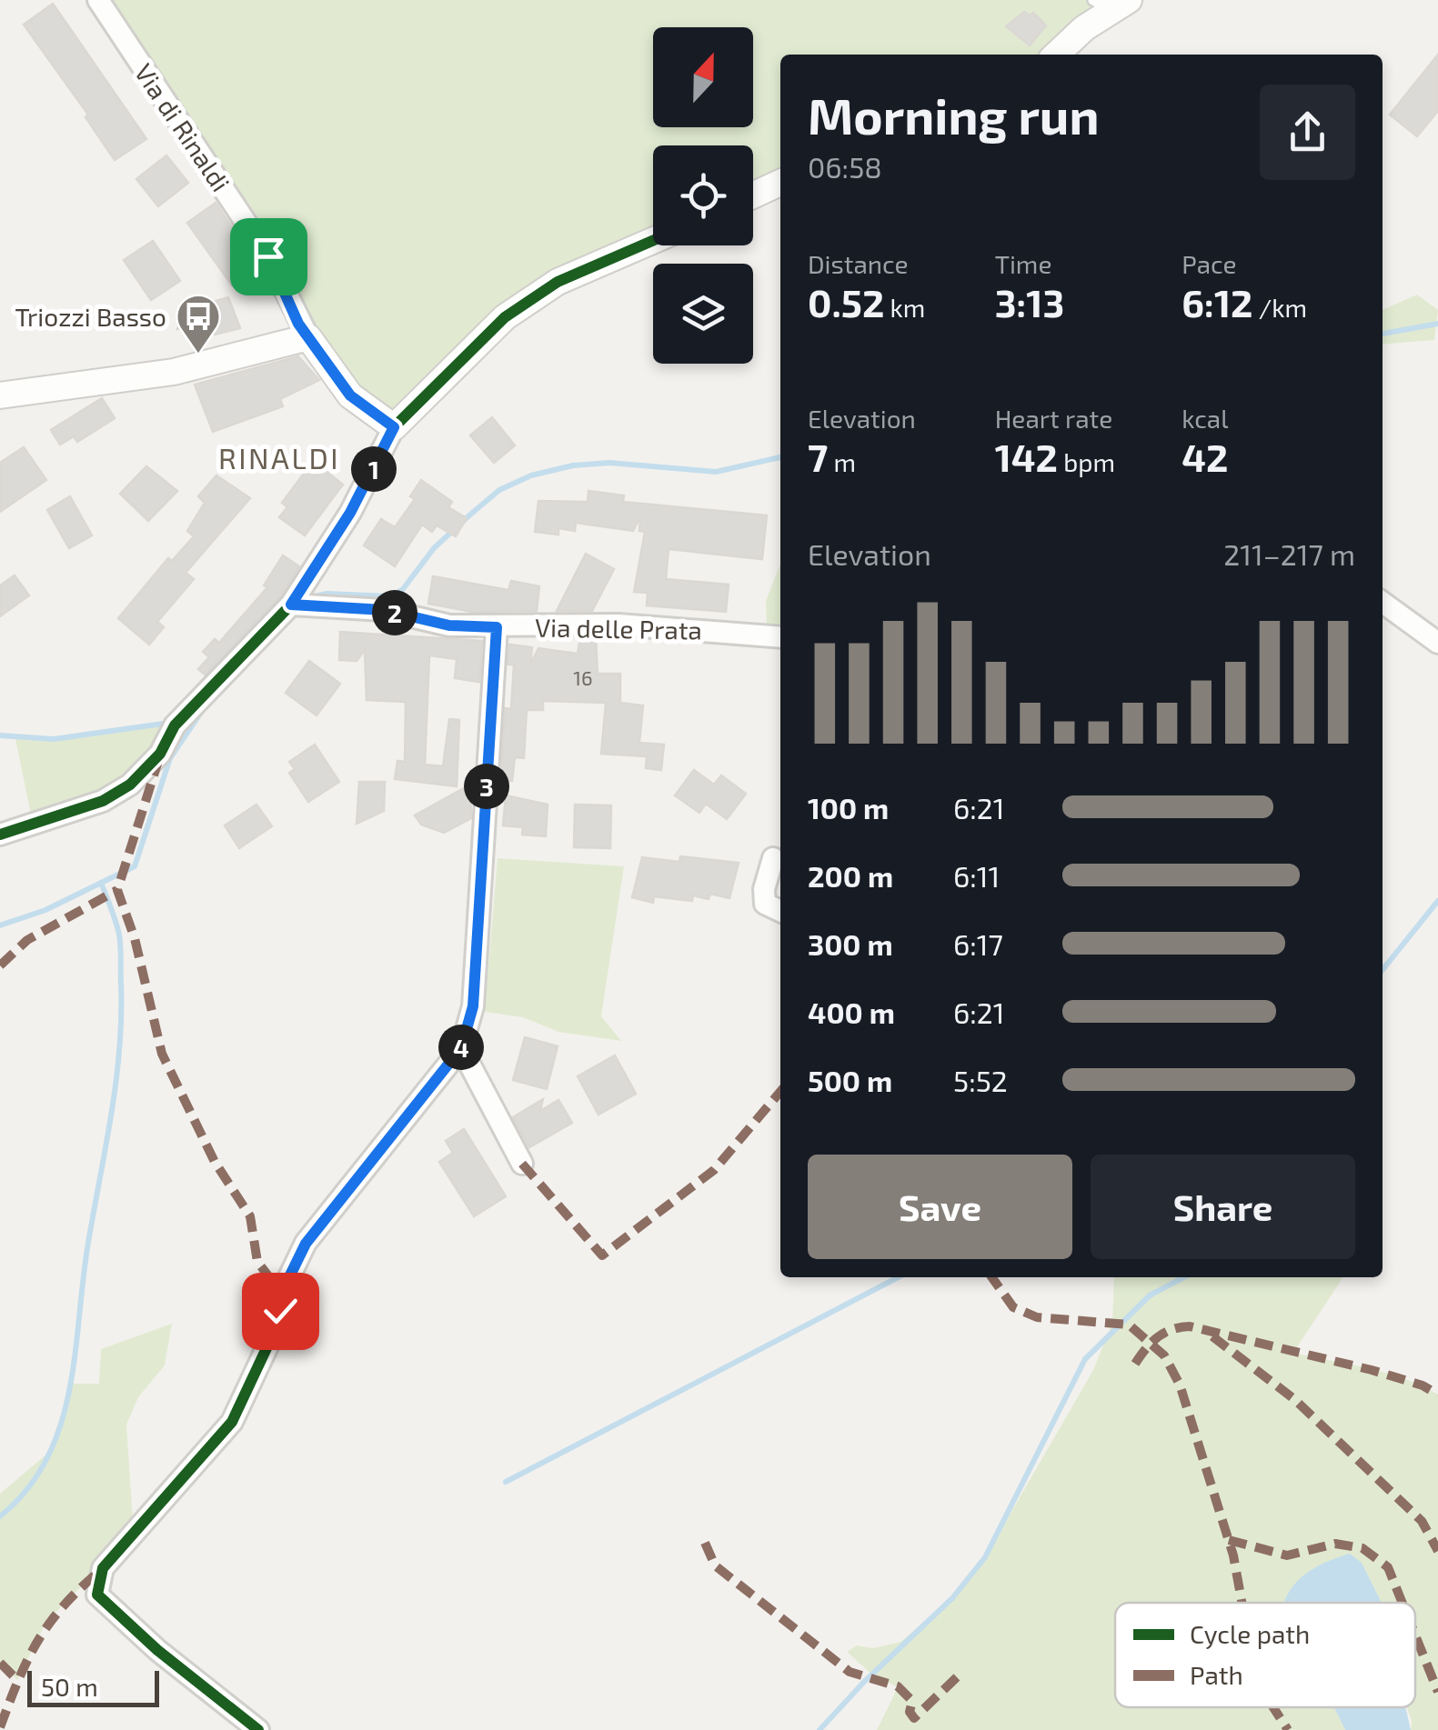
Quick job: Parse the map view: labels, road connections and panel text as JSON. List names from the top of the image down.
{
  "streets": {
    "street": ["Via di Rinaldi", "Via delle Prata"]
  },
  "districts": ["RINALDI"],
  "places": {
    "bus stop": ["Triozzi Basso"]
  },
  "house_numbers": ["16"],
  "legend": ["Cycle path", "Path"],
  "scale_bar": "50 m",
  "north": "top",
  "page": {
    "heading": ["Morning run", "06:58"],
    "stats": [
      ["Distance", "0.52 km"],
      ["Time", "3:13"],
      ["Pace", "6:12 /km"],
      ["Elevation", "7 m"],
      ["Heart rate", "142 bpm"],
      ["kcal", "42"]
    ],
    "pins": [
      "1",
      "2",
      "3",
      "4"
    ],
    "chart": ["Elevation", "211–217 m"],
    "list": [
      {
        "name": "100 m",
        "note": "6:21"
      },
      {
        "name": "200 m",
        "note": "6:11"
      },
      {
        "name": "300 m",
        "note": "6:17"
      },
      {
        "name": "400 m",
        "note": "6:21"
      },
      {
        "name": "500 m",
        "note": "5:52"
      }
    ],
    "buttons": ["Save", "Share"],
    "scale": "50 m"
  }
}
